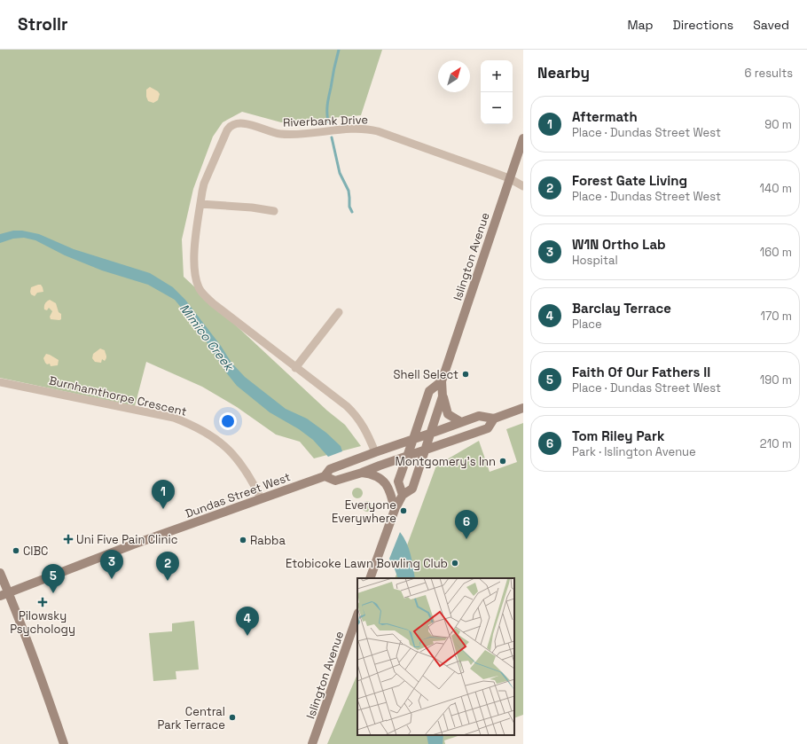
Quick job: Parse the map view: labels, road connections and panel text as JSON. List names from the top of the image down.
{
  "streets": {
    "main road": ["Islington Avenue", "Dundas Street West"],
    "street": ["Riverbank Drive", "Burnhamthorpe Crescent"]
  },
  "crossings": [
    ["Riverbank Drive", "Islington Avenue"],
    ["Riverbank Drive", "Dundas Street West"],
    ["Islington Avenue", "Dundas Street West"],
    ["Burnhamthorpe Crescent", "Dundas Street West"]
  ],
  "water": ["Mimico Creek"],
  "places": {
    "other": [
      "Shell Select",
      "Montgomery's Inn",
      "Everyone Everywhere",
      "Rabba",
      "CIBC",
      "Etobicoke Lawn Bowling Club",
      "Central Park Terrace"
    ],
    "health": ["Uni Five Pain Clinic", "Pilowsky Psychology"]
  },
  "north": "top right",
  "page": {
    "header": "Strollr",
    "nav": ["Map", "Directions", "Saved"],
    "heading": ["Nearby", "6 results"],
    "map_buttons": ["+", "−"],
    "list": [
      {
        "mark": "1",
        "name": "Aftermath",
        "note": "Place · Dundas Street West",
        "value": "90 m"
      },
      {
        "mark": "2",
        "name": "Forest Gate Living",
        "note": "Place · Dundas Street West",
        "value": "140 m"
      },
      {
        "mark": "3",
        "name": "W1N Ortho Lab",
        "note": "Hospital",
        "value": "160 m"
      },
      {
        "mark": "4",
        "name": "Barclay Terrace",
        "note": "Place",
        "value": "170 m"
      },
      {
        "mark": "5",
        "name": "Faith Of Our Fathers II",
        "note": "Place · Dundas Street West",
        "value": "190 m"
      },
      {
        "mark": "6",
        "name": "Tom Riley Park",
        "note": "Park · Islington Avenue",
        "value": "210 m"
      }
    ],
    "pins": [
      "1",
      "6",
      "3",
      "2",
      "5",
      "4"
    ]
  }
}
